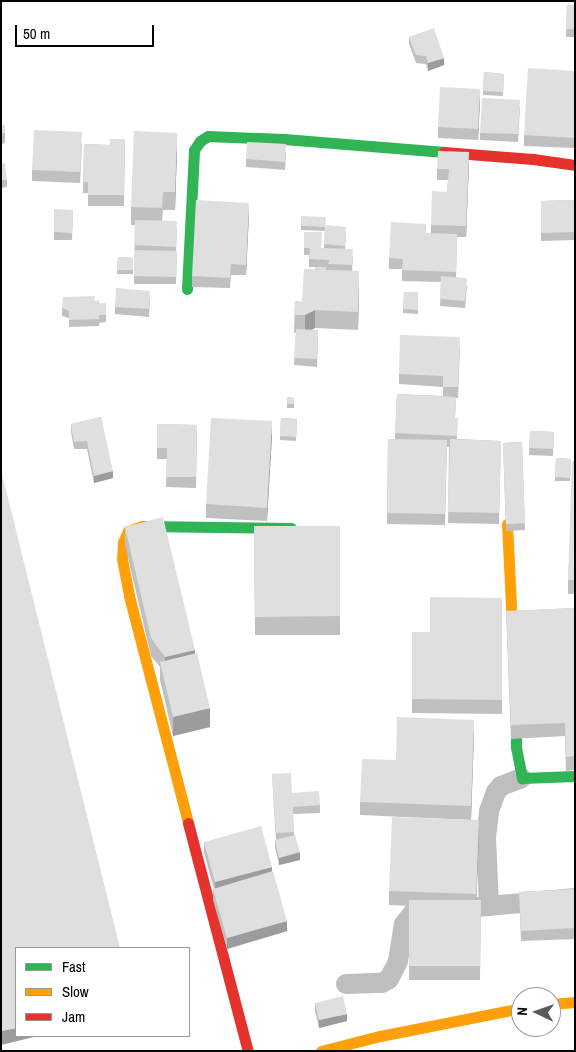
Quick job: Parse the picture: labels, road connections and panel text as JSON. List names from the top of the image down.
{
  "legend": ["Fast", "Slow", "Jam"],
  "scale_bar": "50 m",
  "north": "left"
}
